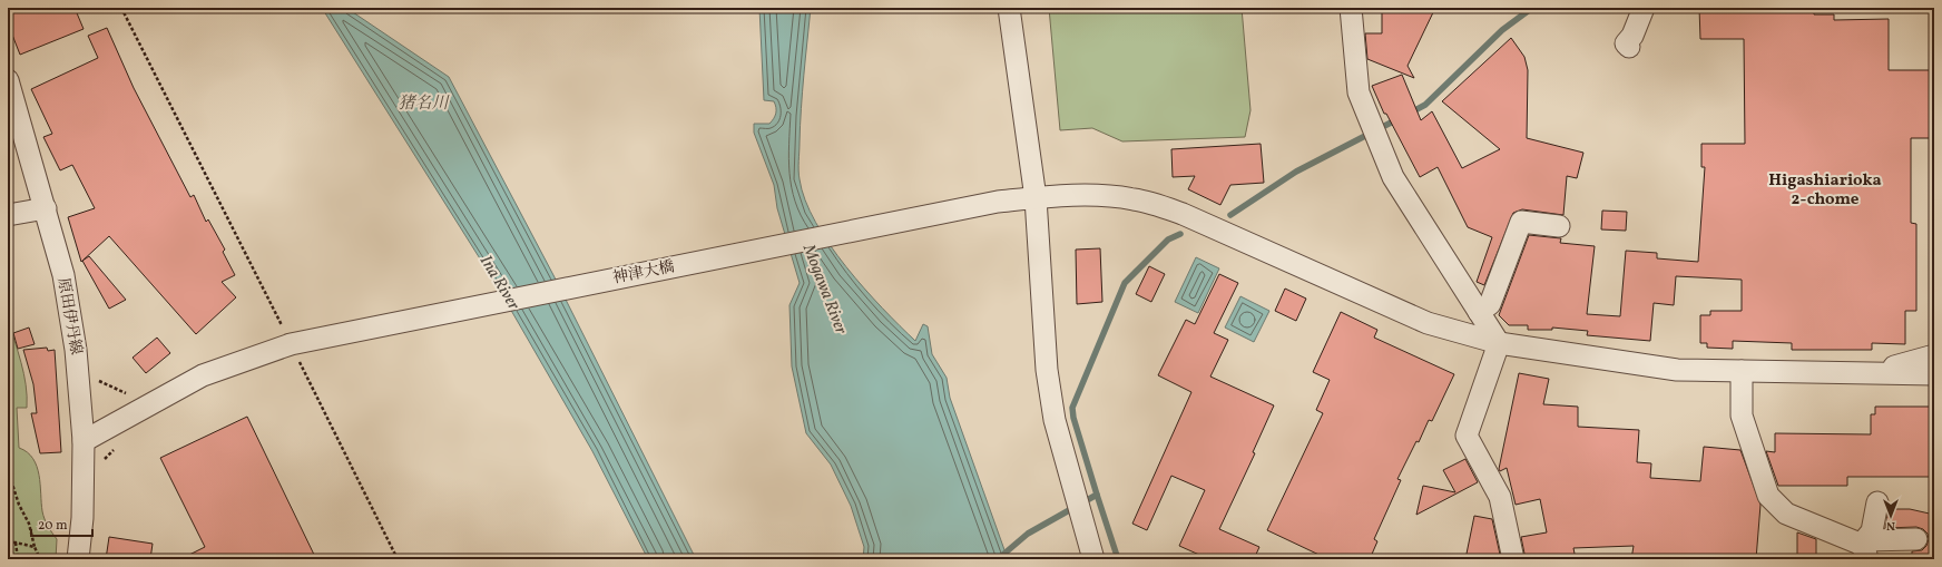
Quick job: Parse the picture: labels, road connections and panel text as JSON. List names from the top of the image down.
{
  "streets": {
    "street": ["神津大橋", "原田伊丹線"]
  },
  "crossings": [
    ["神津大橋", "原田伊丹線"]
  ],
  "districts": ["Higashiarioka 2-chome"],
  "water": ["猪名川", "Ina River", "Mogawa River"],
  "scale_bar": "20 m",
  "north": "bottom"
}
